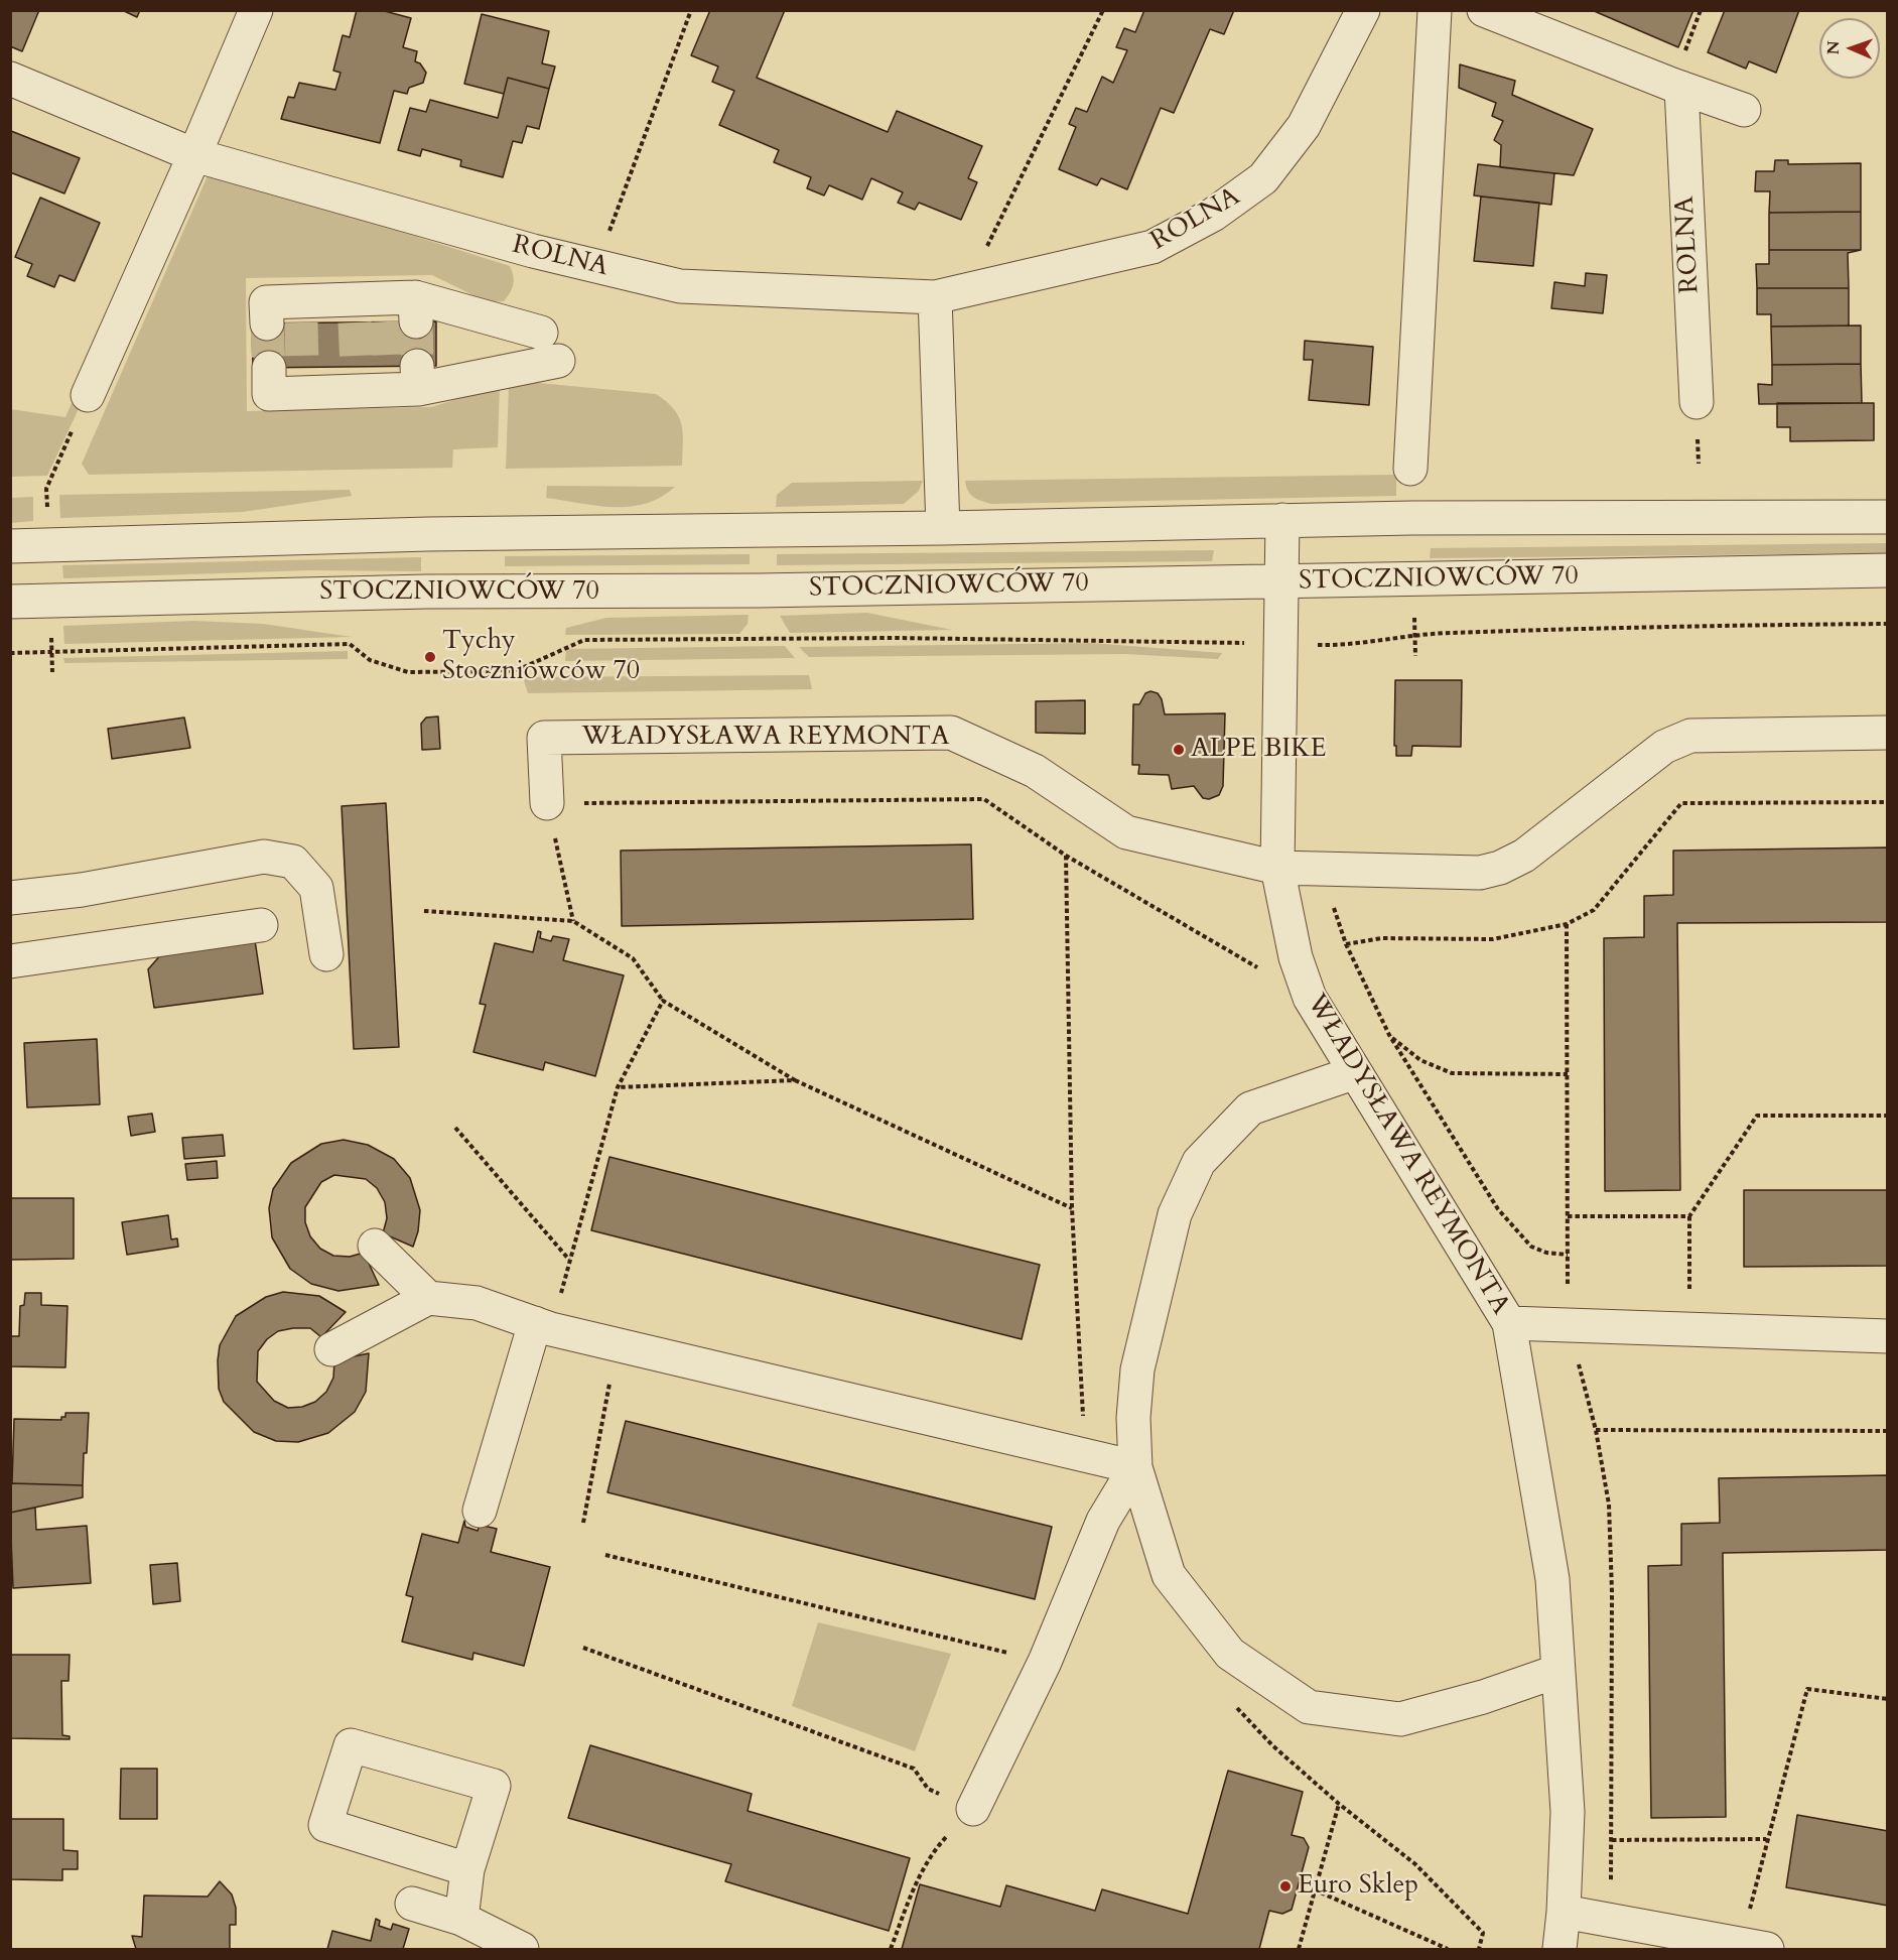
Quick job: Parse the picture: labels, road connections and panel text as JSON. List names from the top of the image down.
{
  "streets": {
    "street": ["ROLNA", "STOCZNIOWCÓW 70", "WŁADYSŁAWA REYMONTA"]
  },
  "crossings": [
    ["STOCZNIOWCÓW 70", "WŁADYSŁAWA REYMONTA"]
  ],
  "places": ["Tychy Stoczniowców 70", "ALPE BIKE", "Euro Sklep"],
  "north": "left"
}
